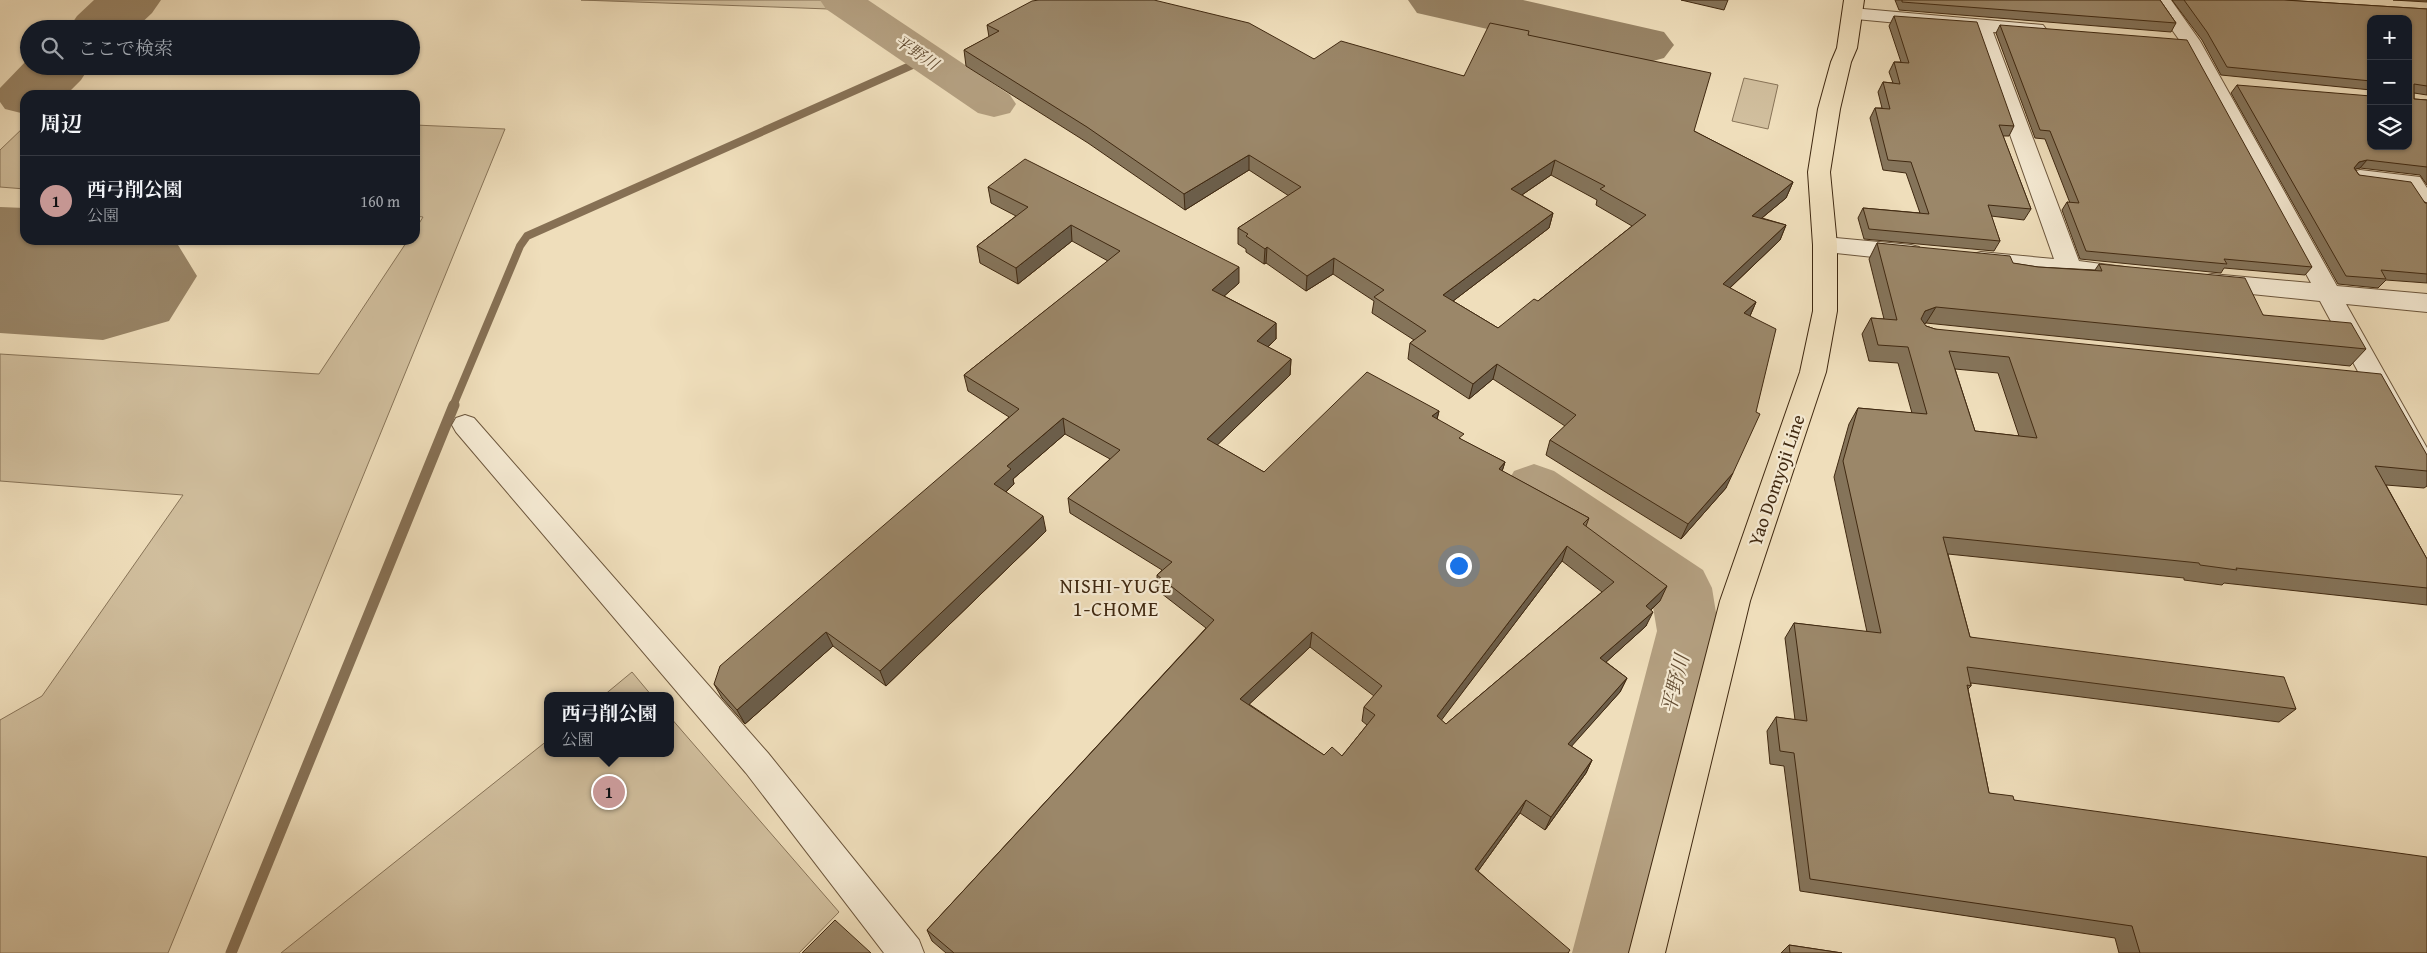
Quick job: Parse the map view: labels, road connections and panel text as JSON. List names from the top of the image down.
{
  "streets": {
    "main road": ["Yao Domyoji Line"]
  },
  "districts": ["NISHI-YUGE 1-CHOME"],
  "water": ["平野川"],
  "page": {
    "map_buttons": ["+", "−"],
    "search": "ここで検索",
    "heading": "周辺",
    "list": [
      {
        "mark": "1",
        "name": "西弓削公園",
        "note": "公園",
        "value": "160 m"
      }
    ],
    "popup": ["西弓削公園", "公園"],
    "pins": "1"
  }
}
